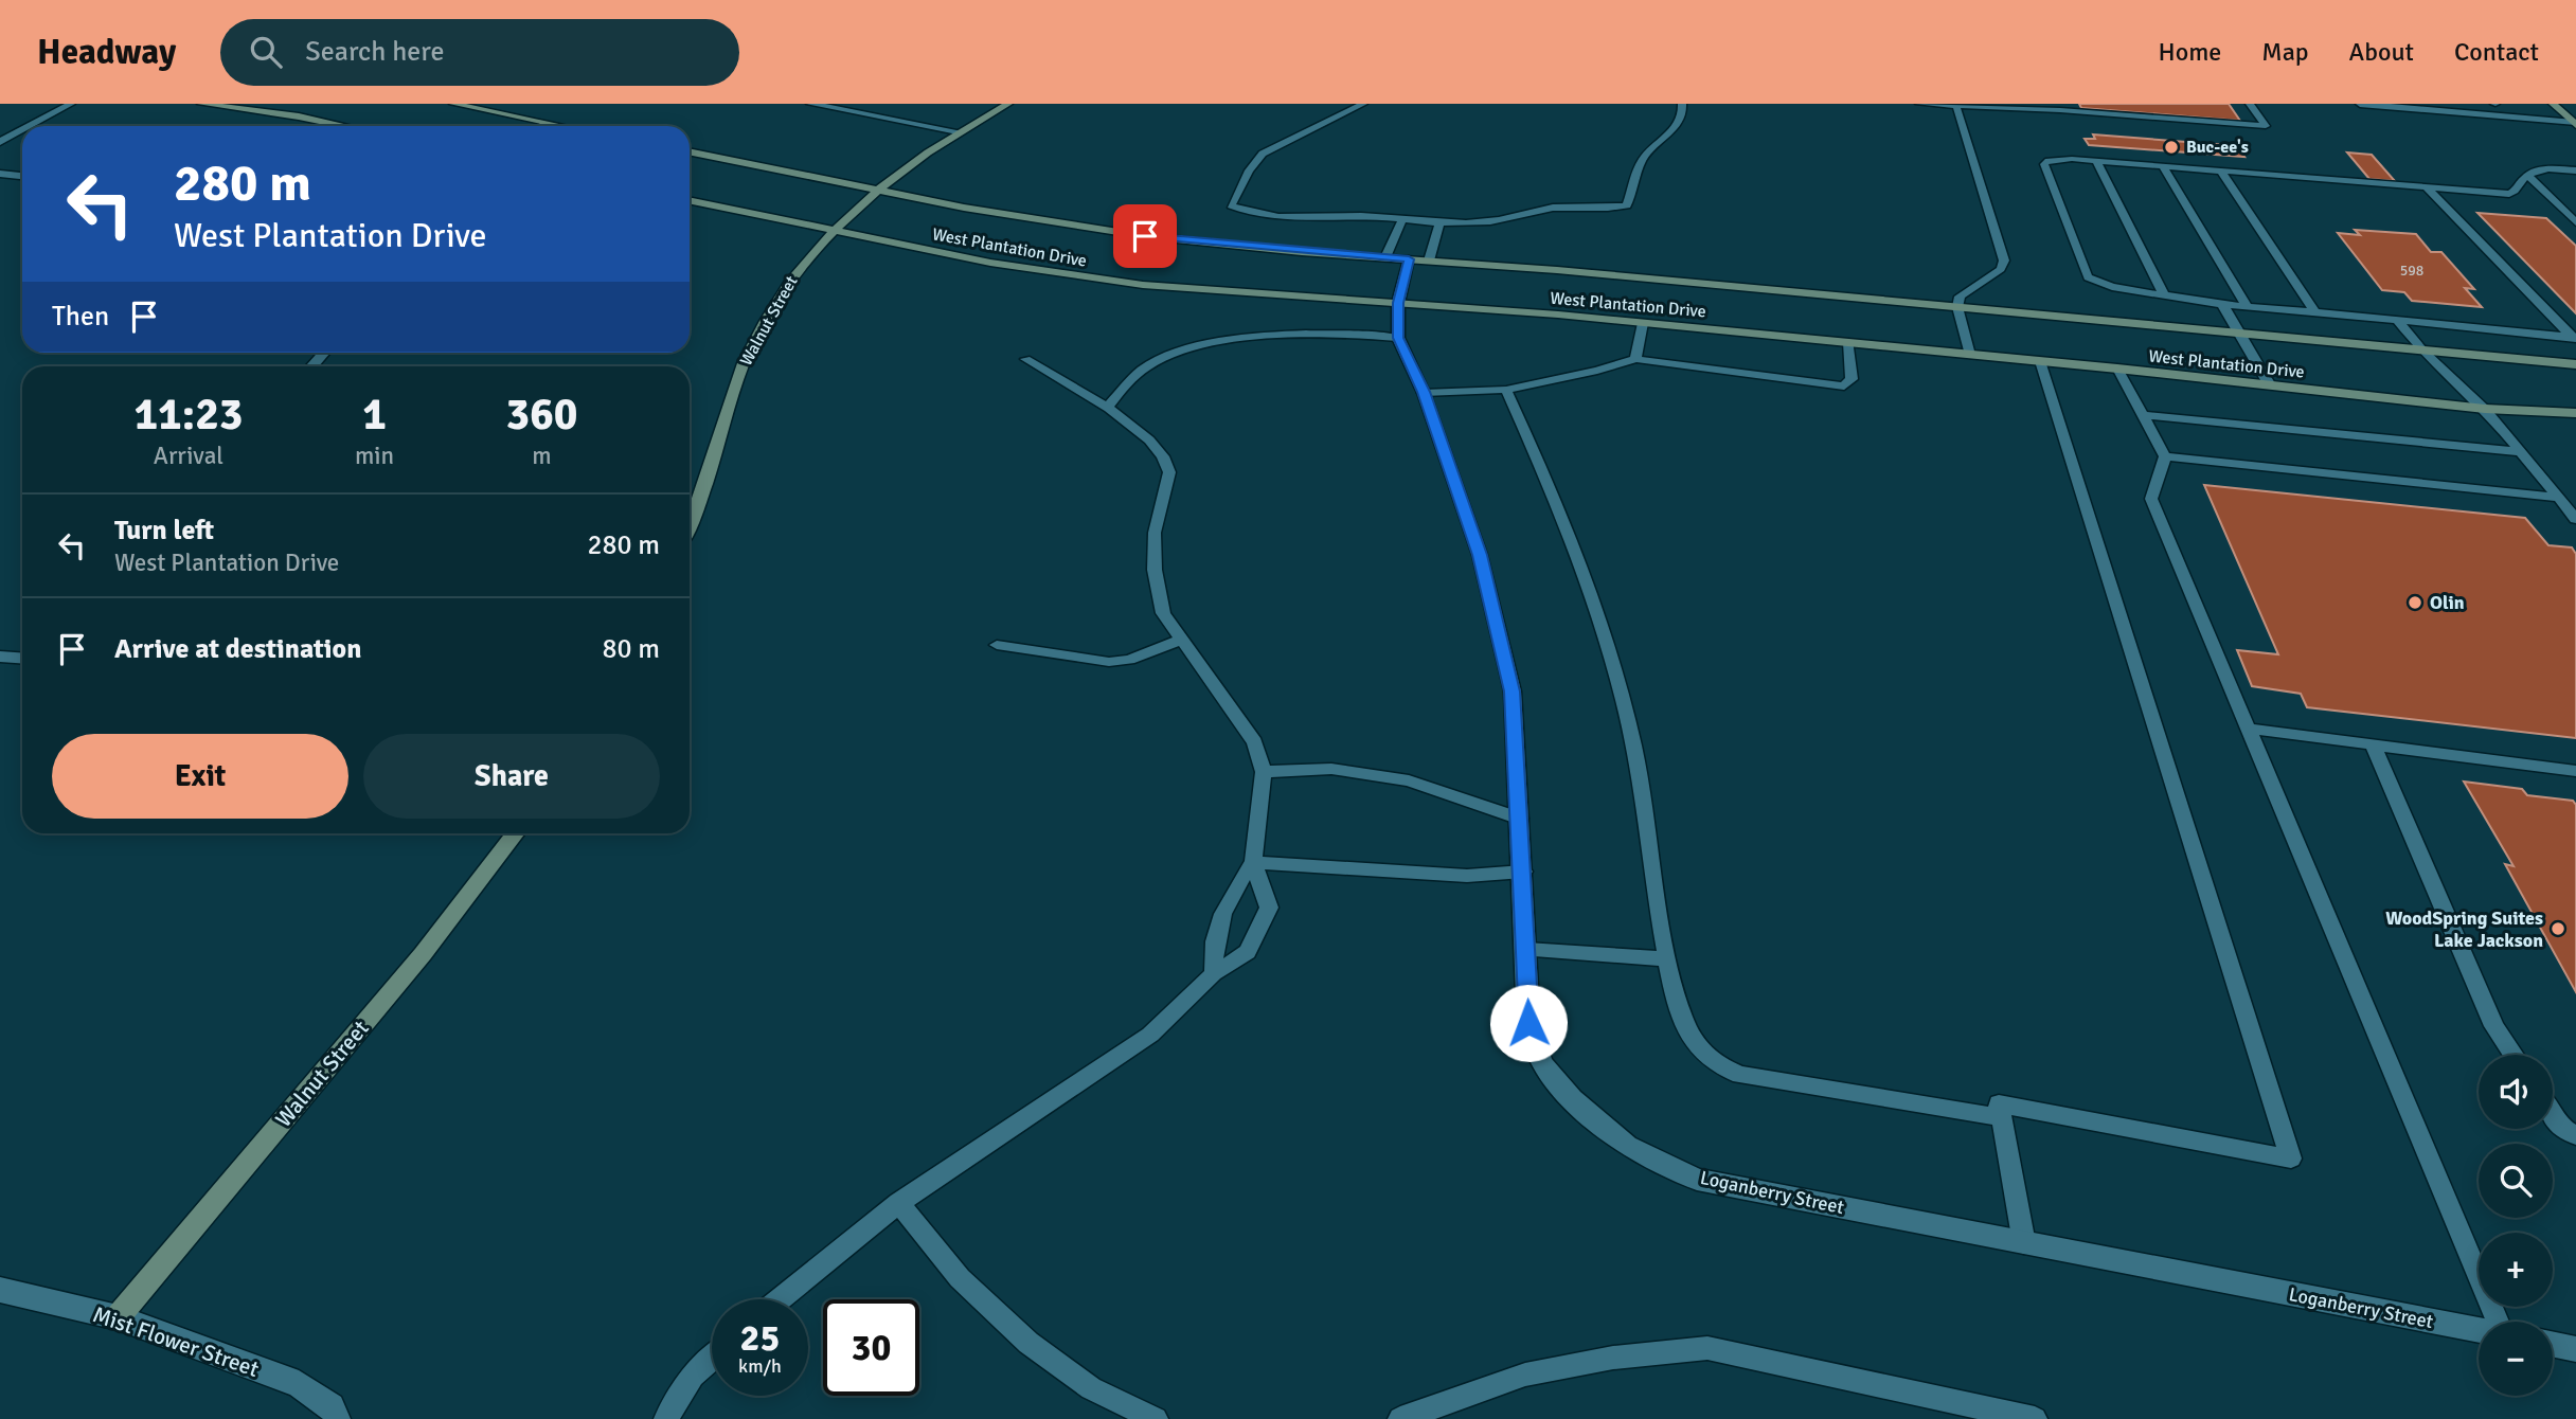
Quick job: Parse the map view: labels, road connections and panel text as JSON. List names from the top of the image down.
{
  "streets": {
    "main road": ["West Plantation Drive", "Walnut Street"],
    "street": ["Loganberry Street", "Mist Flower Street"]
  },
  "crossings": [
    ["West Plantation Drive", "Walnut Street"],
    ["West Plantation Drive", "Loganberry Street"],
    ["Walnut Street", "Mist Flower Street"]
  ],
  "places": ["Buc-ee's", "Olin", "WoodSpring Suites Lake Jackson"],
  "house_numbers": ["598"],
  "page": {
    "header": "Headway",
    "search": "Search here",
    "nav": [
      "Home",
      "Map",
      "About",
      "Contact"
    ],
    "turn": ["280 m", "West Plantation Drive"],
    "then": "Then",
    "eta": [
      "11:23",
      "Arrival",
      "1",
      "min",
      "360",
      "m"
    ],
    "list": [
      {
        "name": "Turn left",
        "note": "West Plantation Drive",
        "value": "280 m"
      },
      {
        "name": "Arrive at destination",
        "value": "80 m"
      }
    ],
    "buttons": ["Exit", "Share"],
    "map_buttons": ["+", "−"],
    "speed": "25 km/h",
    "limit": "30"
  }
}
